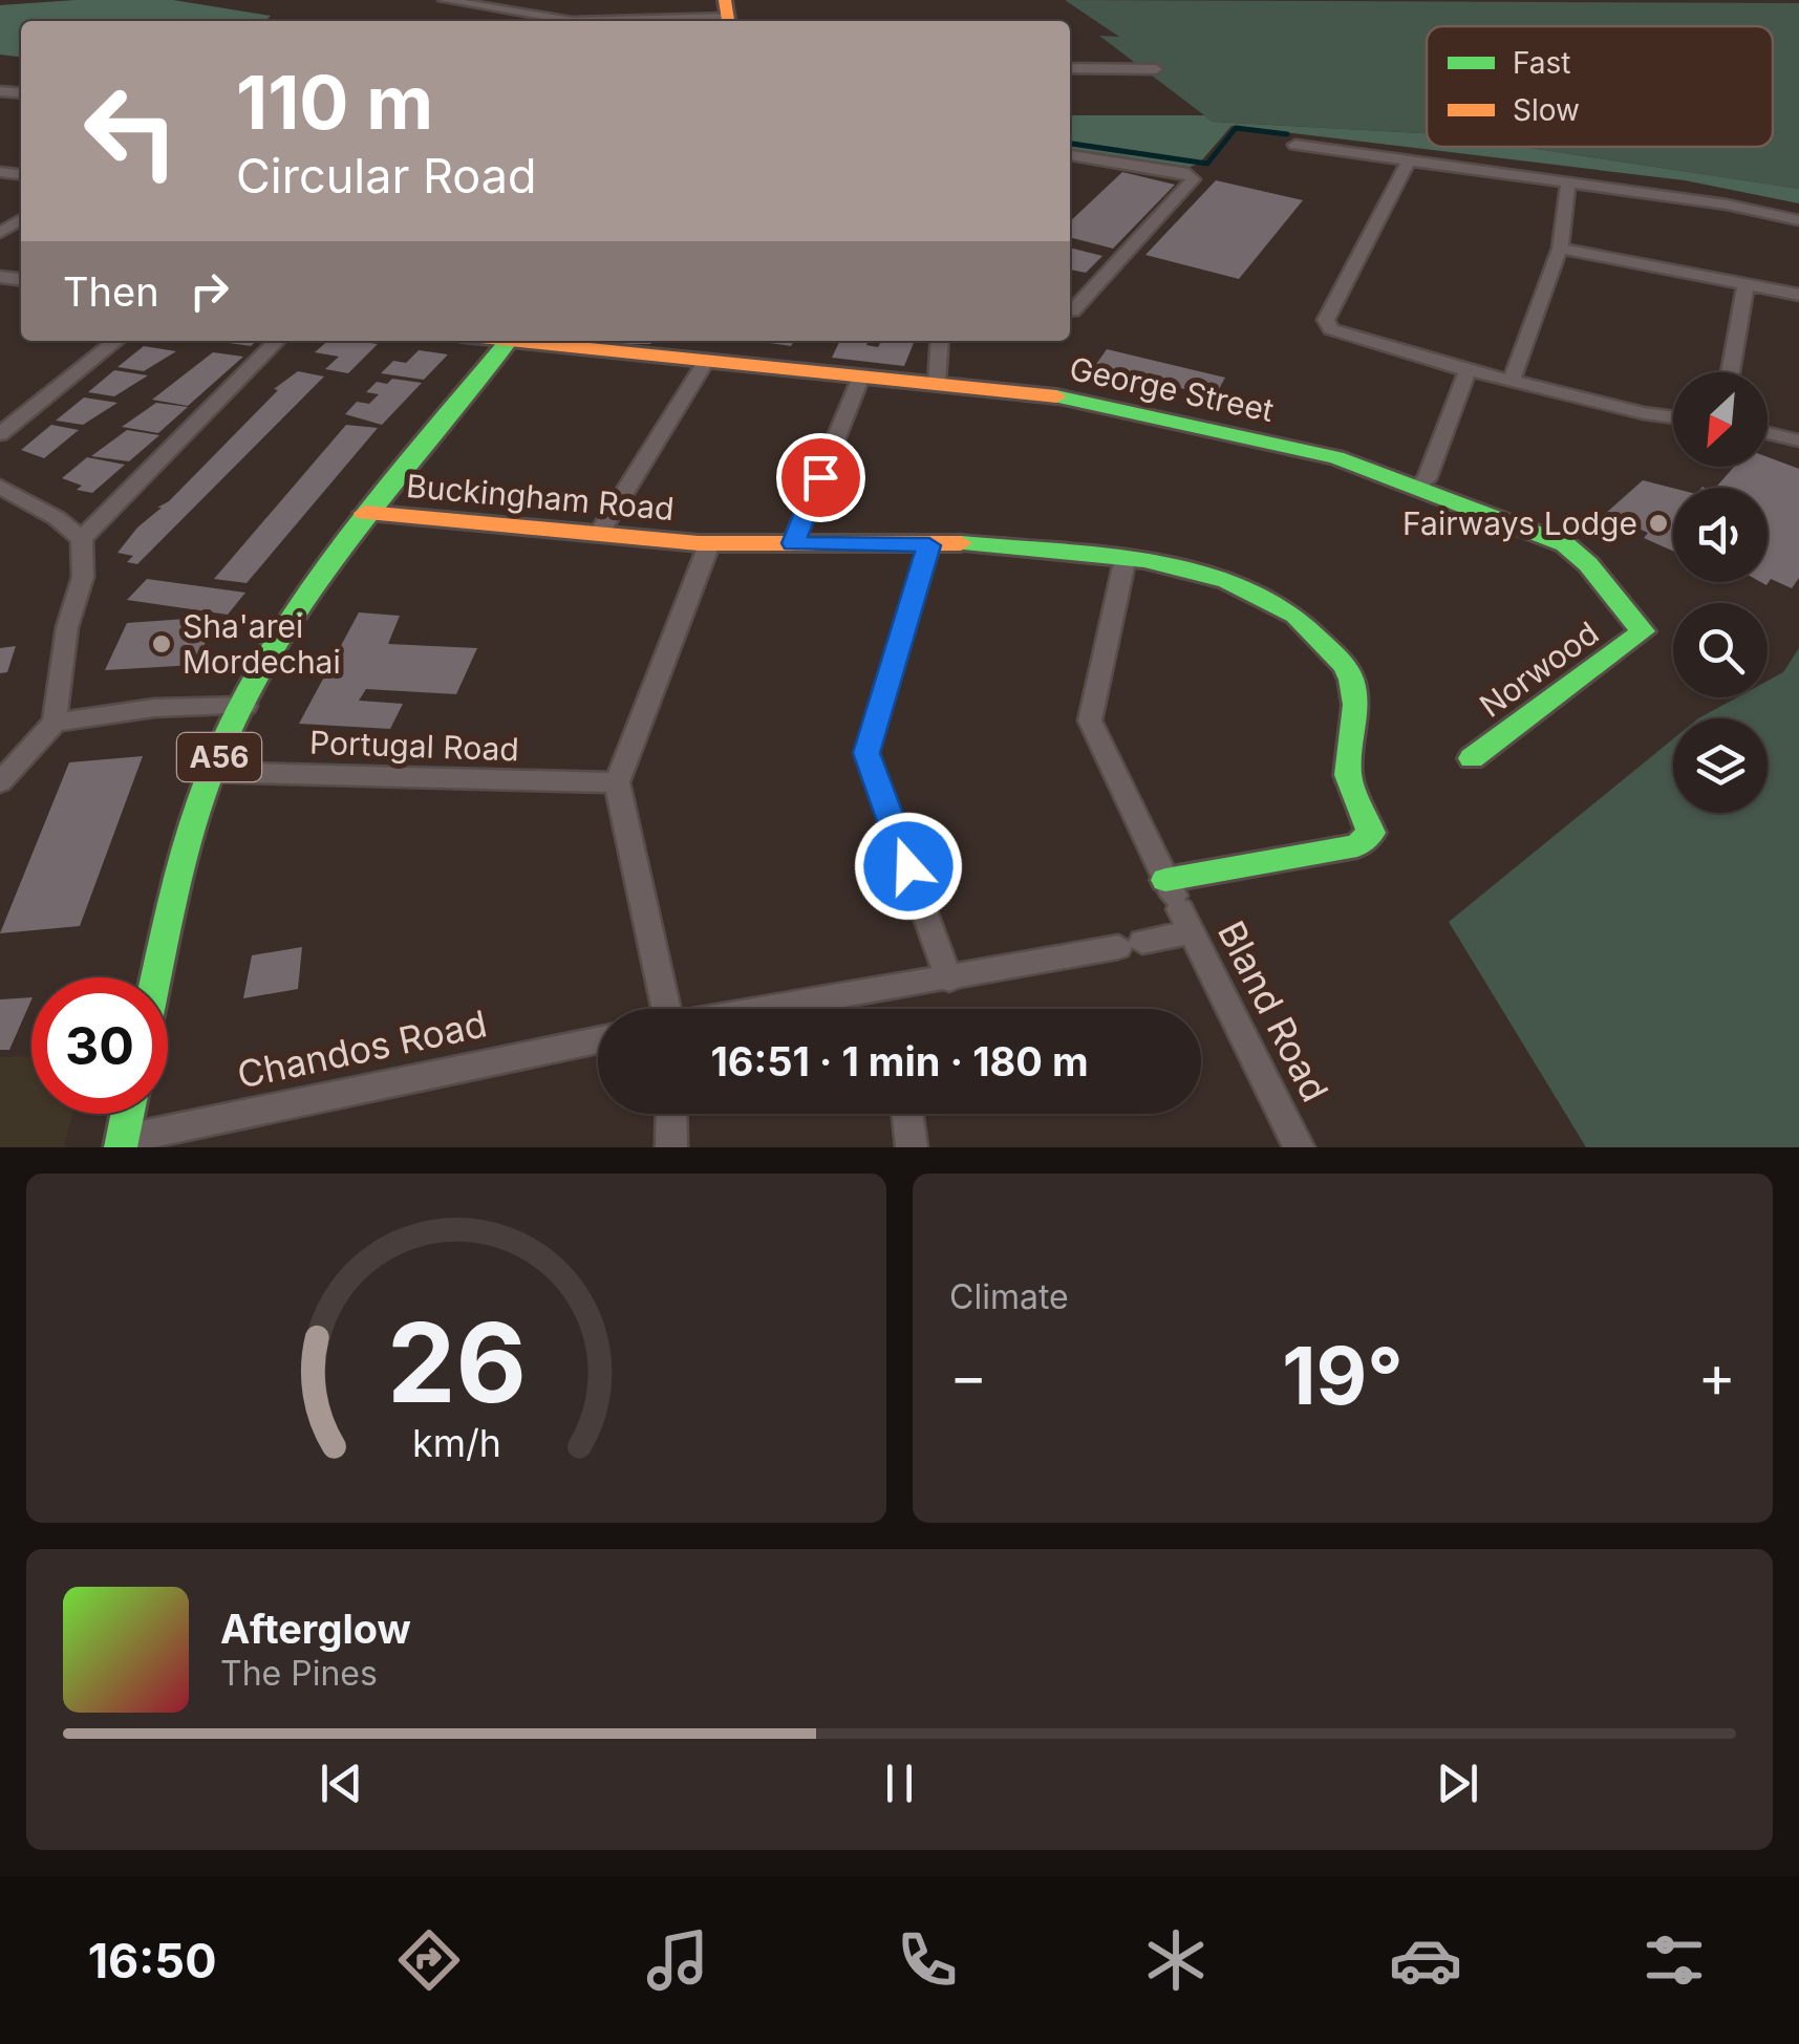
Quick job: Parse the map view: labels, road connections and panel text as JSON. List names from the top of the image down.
{
  "streets": {
    "main road": [
      "George Street",
      "Buckingham Road",
      "Norwood",
      "A56"
    ],
    "street": ["Portugal Road", "Bland Road", "Chandos Road"]
  },
  "crossings": [
    ["George Street", "Norwood"],
    ["Buckingham Road", "A56"],
    ["Buckingham Road", "Bland Road"],
    ["Portugal Road", "A56"]
  ],
  "places": ["Fairways Lodge", "Sha'arei Mordechai"],
  "legend": ["Fast", "Slow"],
  "north": "bottom left",
  "page": {
    "turn": ["110 m", "Circular Road"],
    "then": "Then",
    "limit": "30",
    "trip": "16:51 · 1 min · 180 m",
    "tile": "Climate",
    "heat": ["−", "19°", "+"],
    "song": ["Afterglow", "The Pines"],
    "tabs": "16:50",
    "gauge": ["26", "km/h"]
  }
}
